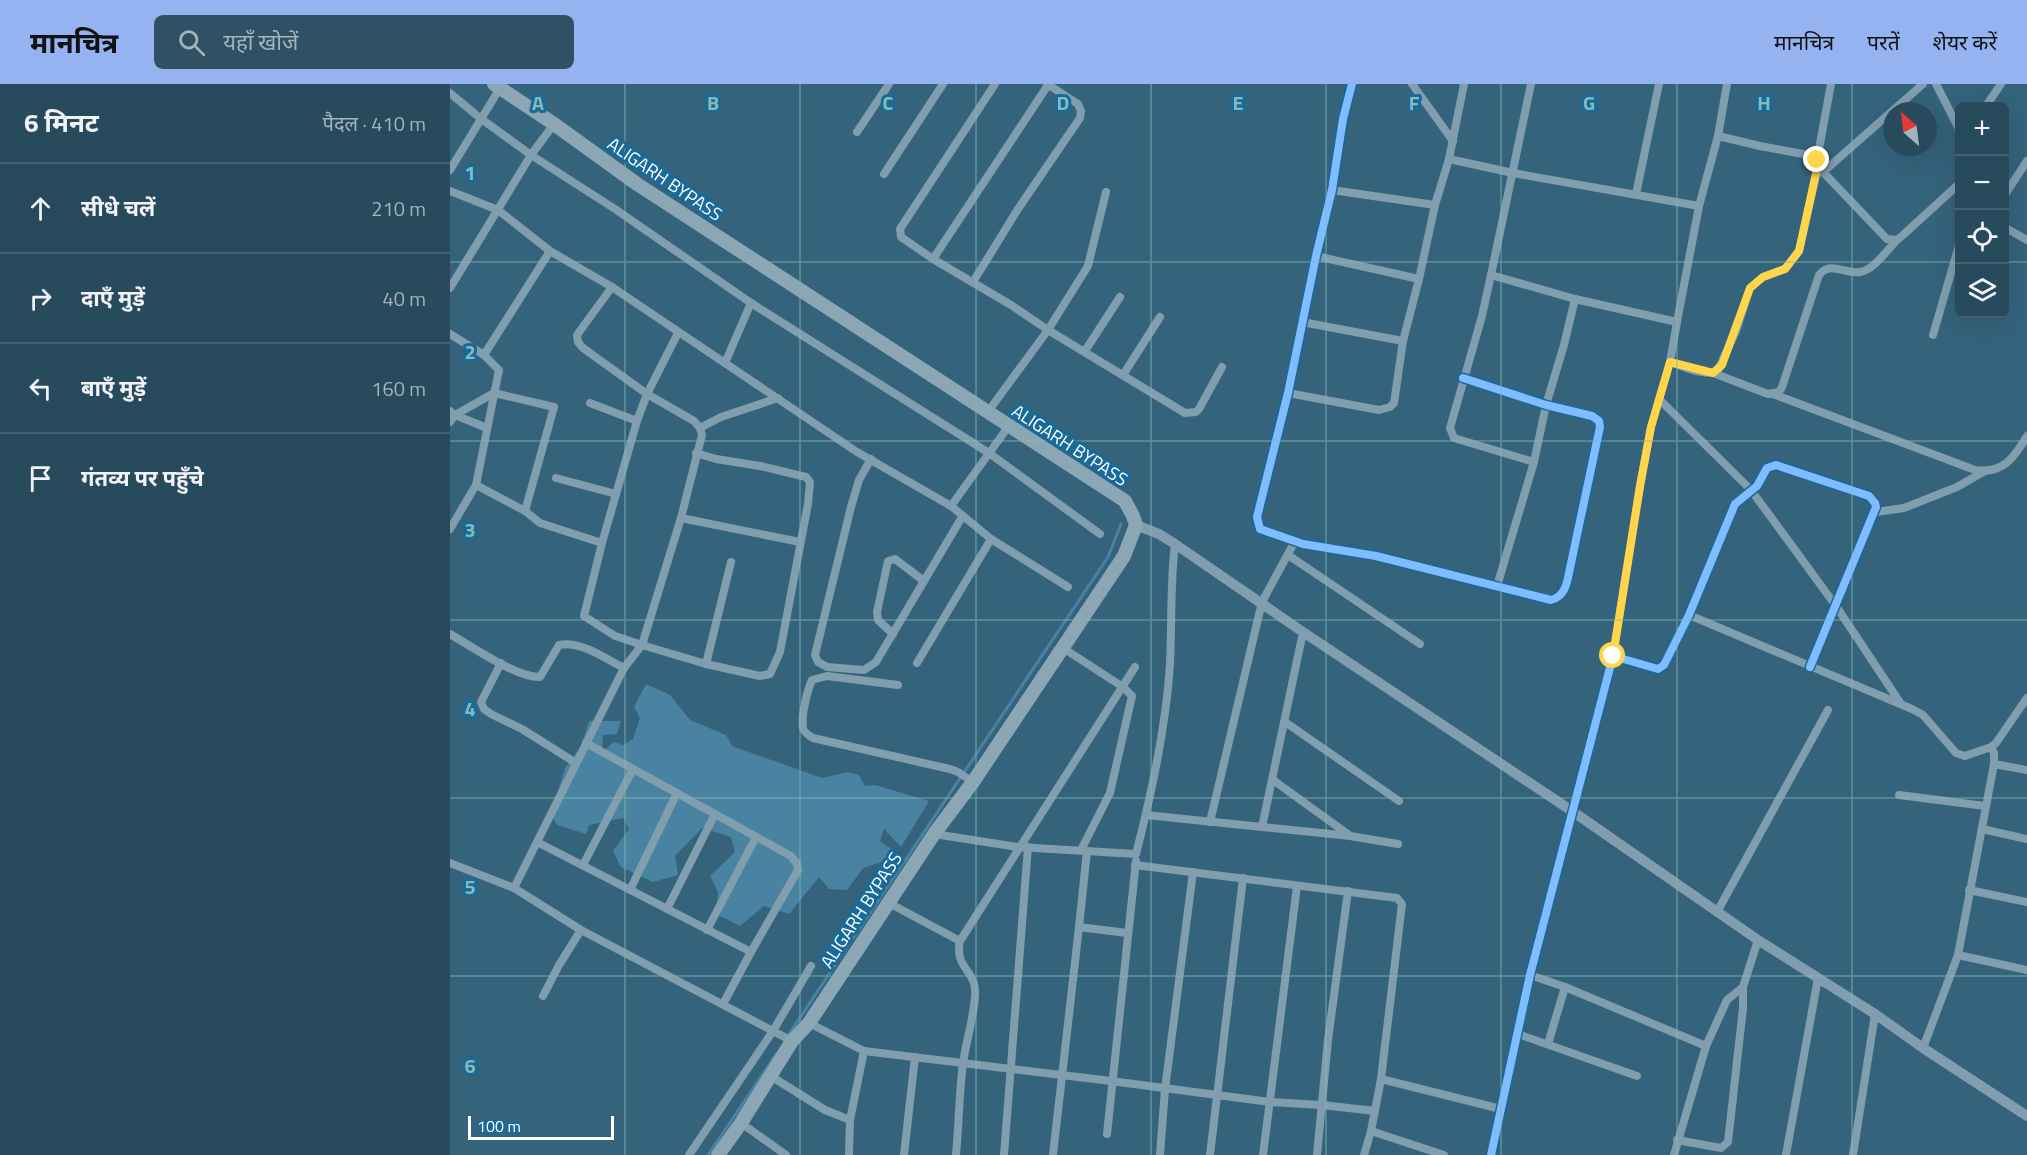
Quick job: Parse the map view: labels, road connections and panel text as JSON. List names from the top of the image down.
{
  "streets": {
    "highway": ["ALIGARH BYPASS"]
  },
  "scale_bar": "100 m",
  "north": "top left",
  "page": {
    "header": "मानचित्र",
    "search": "यहाँ खोजें",
    "nav": ["मानचित्र", "परतें", "शेयर करें"],
    "heading": ["6 मिनट", "पैदल · 410 m"],
    "map_buttons": ["+", "−"],
    "list": [
      ["सीधे चलें", "210 m"],
      ["दाएँ मुड़ें", "40 m"],
      ["बाएँ मुड़ें", "160 m"],
      "गंतव्य पर पहुँचे"
    ],
    "scale": "100 m"
  },
  "grid": {
    "columns": [
      "A",
      "B",
      "C",
      "D",
      "E",
      "F",
      "G",
      "H"
    ],
    "rows": [
      "1",
      "2",
      "3",
      "4",
      "5",
      "6"
    ]
  }
}
